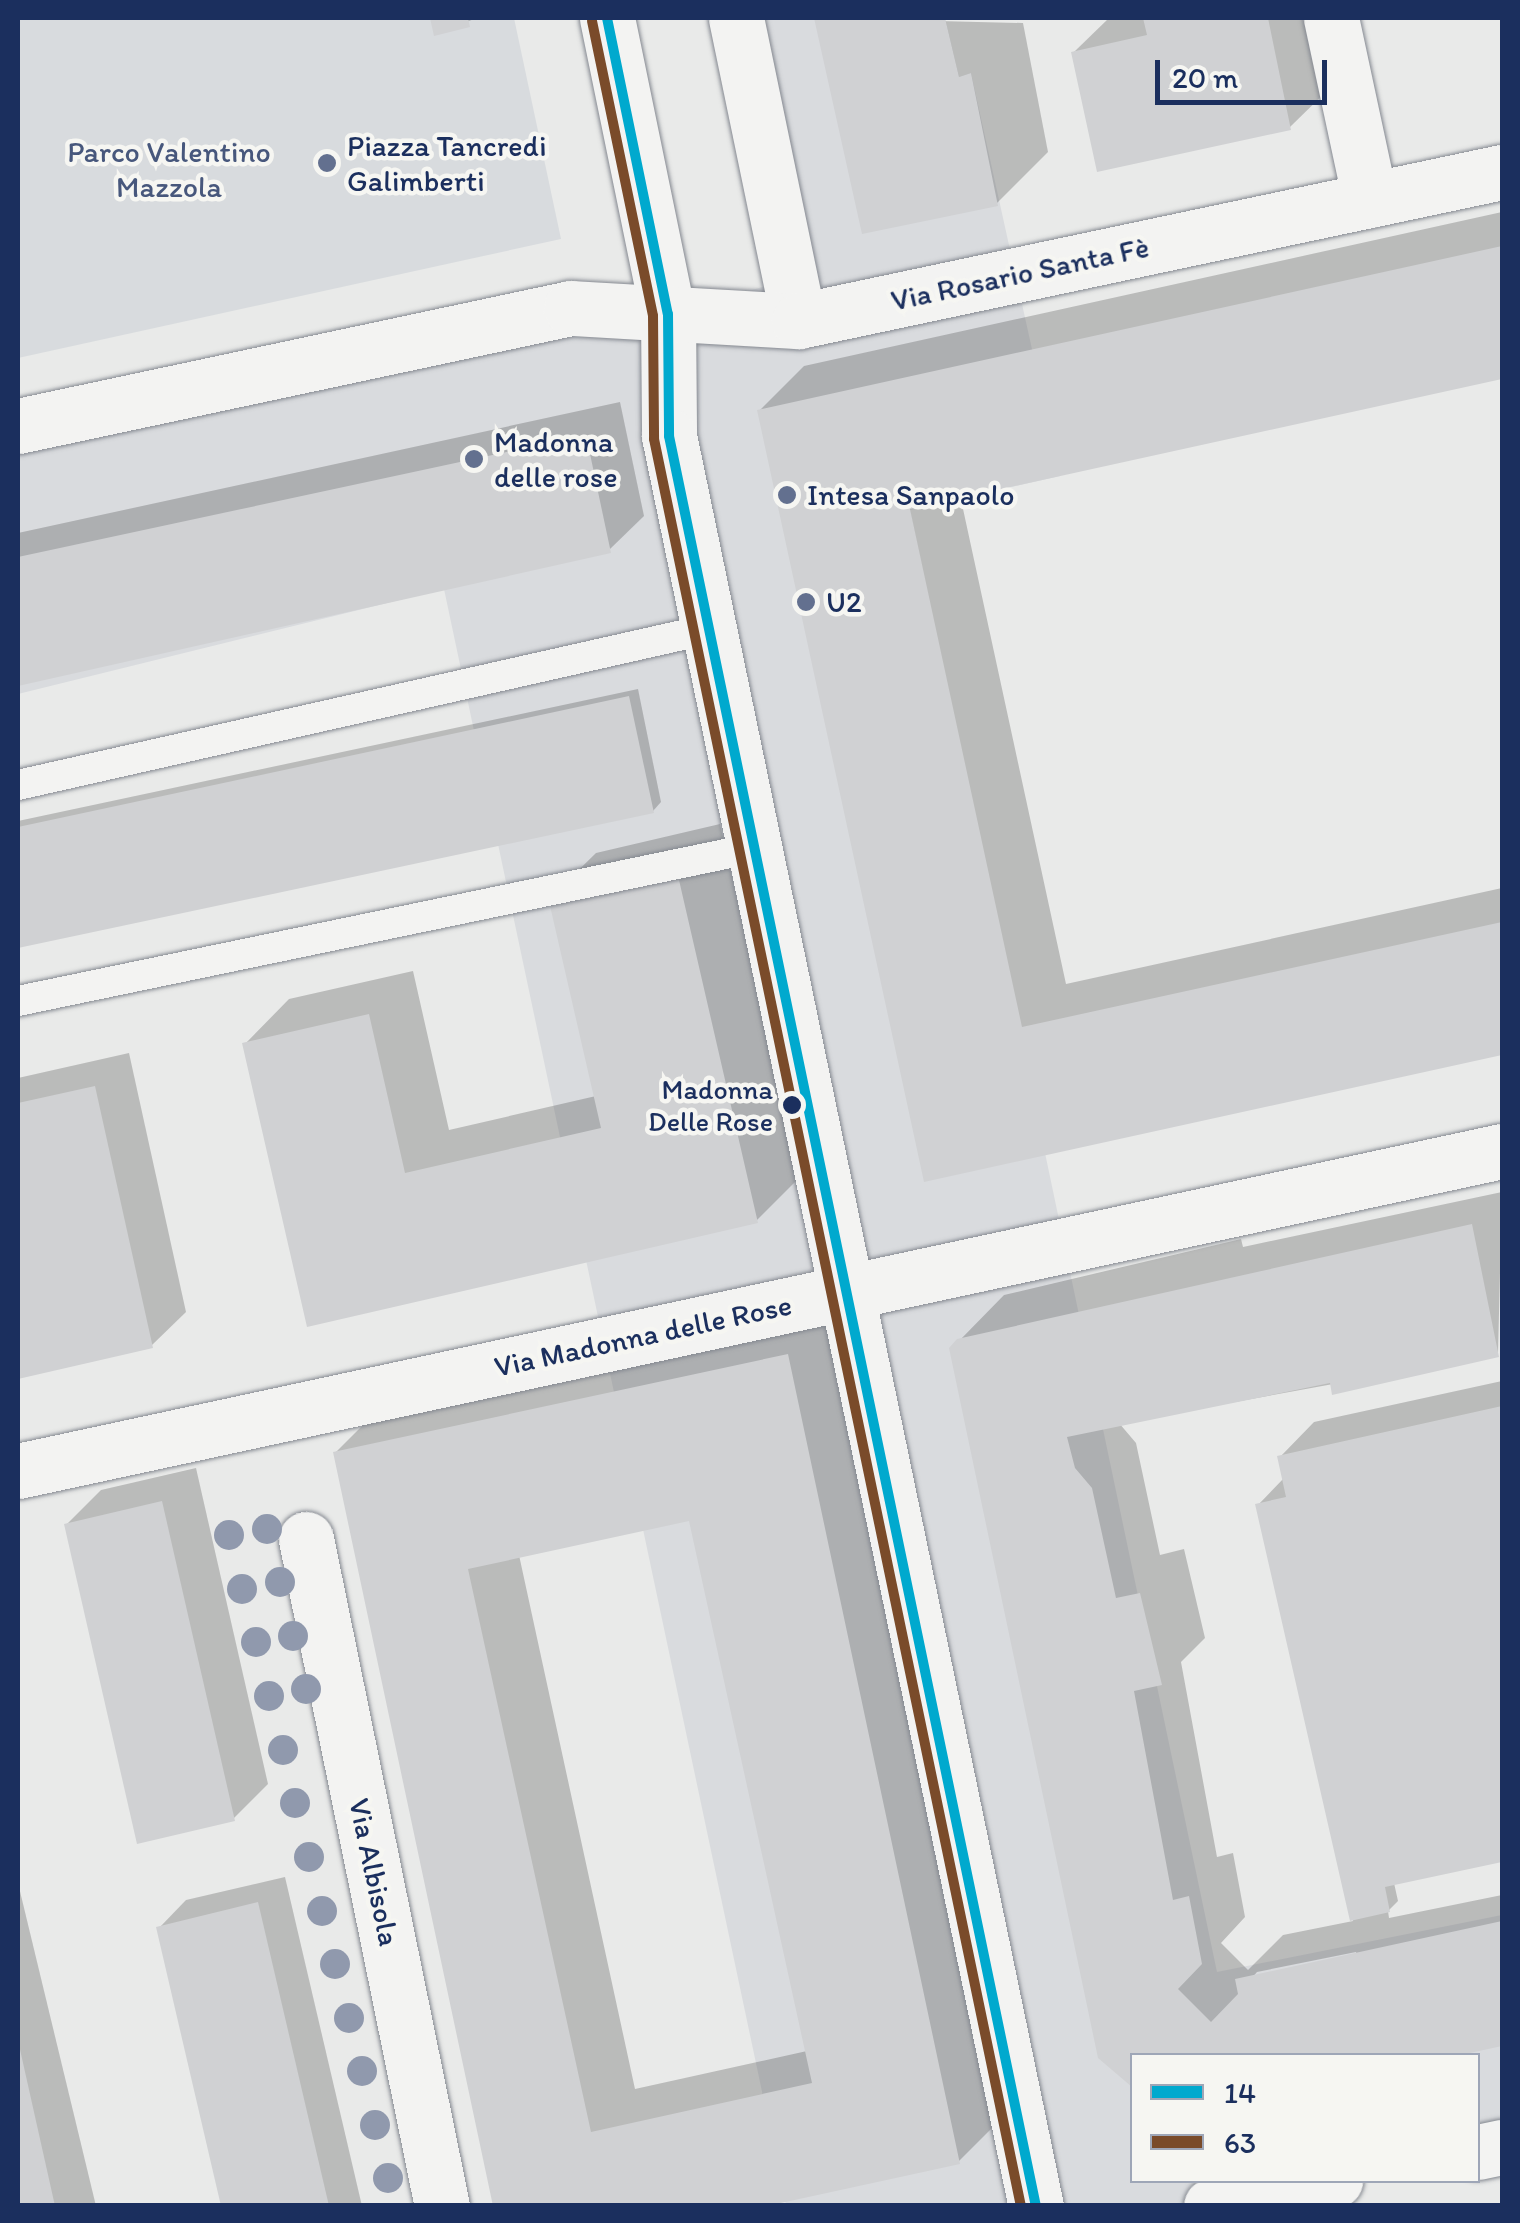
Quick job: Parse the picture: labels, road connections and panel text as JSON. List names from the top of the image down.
{
  "streets": {
    "street": ["Via Rosario Santa Fè", "Via Madonna delle Rose", "Via Albisola"]
  },
  "parks": ["Parco Valentino Mazzola"],
  "places": [
    "Piazza Tancredi Galimberti",
    "Madonna delle rose",
    "Intesa Sanpaolo",
    "U2",
    "Madonna Delle Rose"
  ],
  "lines": ["transit line 14", "transit line 63"],
  "legend": ["14", "63"],
  "scale_bar": "20 m"
}
